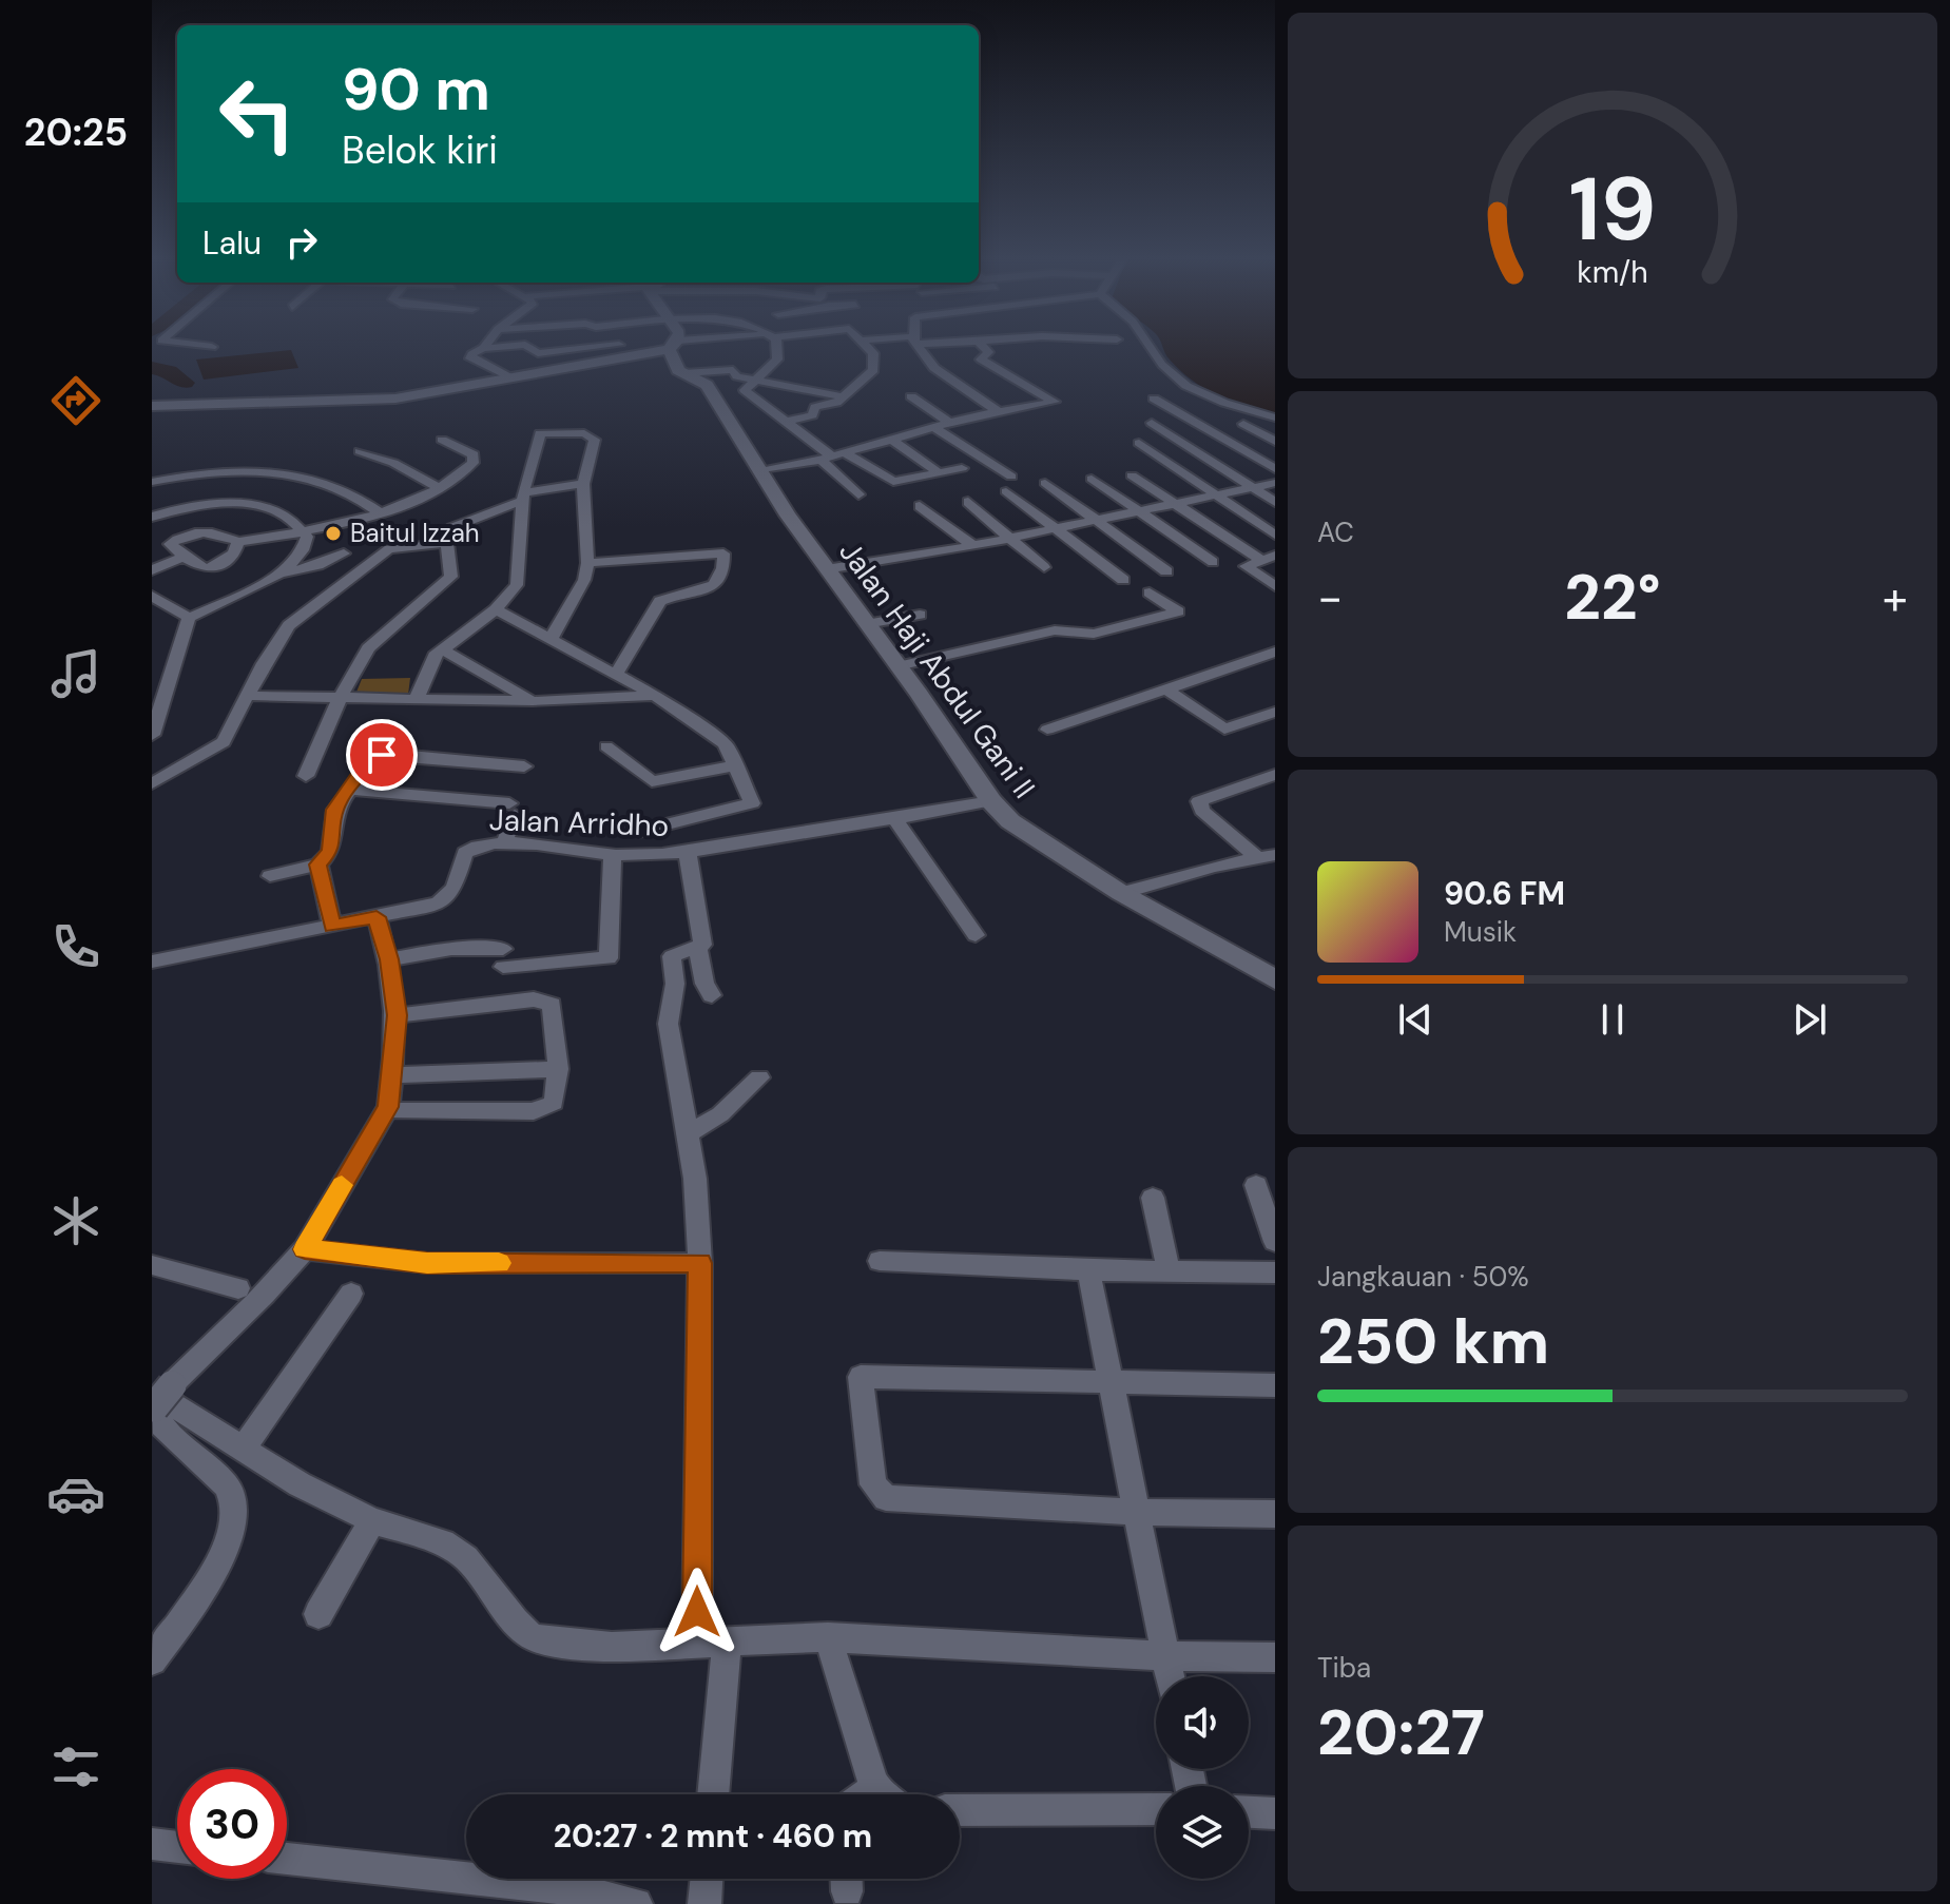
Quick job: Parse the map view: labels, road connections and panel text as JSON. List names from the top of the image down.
{
  "streets": {
    "street": ["Jalan Haji Abdul Gani II", "Jalan Arridho"]
  },
  "crossings": [
    ["Jalan Haji Abdul Gani II", "Jalan Arridho"]
  ],
  "places": ["Baitul Izzah"],
  "page": {
    "tabs": "20:25",
    "turn": ["90 m", "Belok kiri"],
    "then": "Lalu",
    "tile": [
      "AC",
      ["Jangkauan · 50%", "250 km"],
      ["Tiba", "20:27"]
    ],
    "heat": ["−", "22°", "+"],
    "song": ["90.6 FM", "Musik"],
    "limit": "30",
    "trip": "20:27 · 2 mnt · 460 m",
    "gauge": ["19", "km/h"]
  }
}
